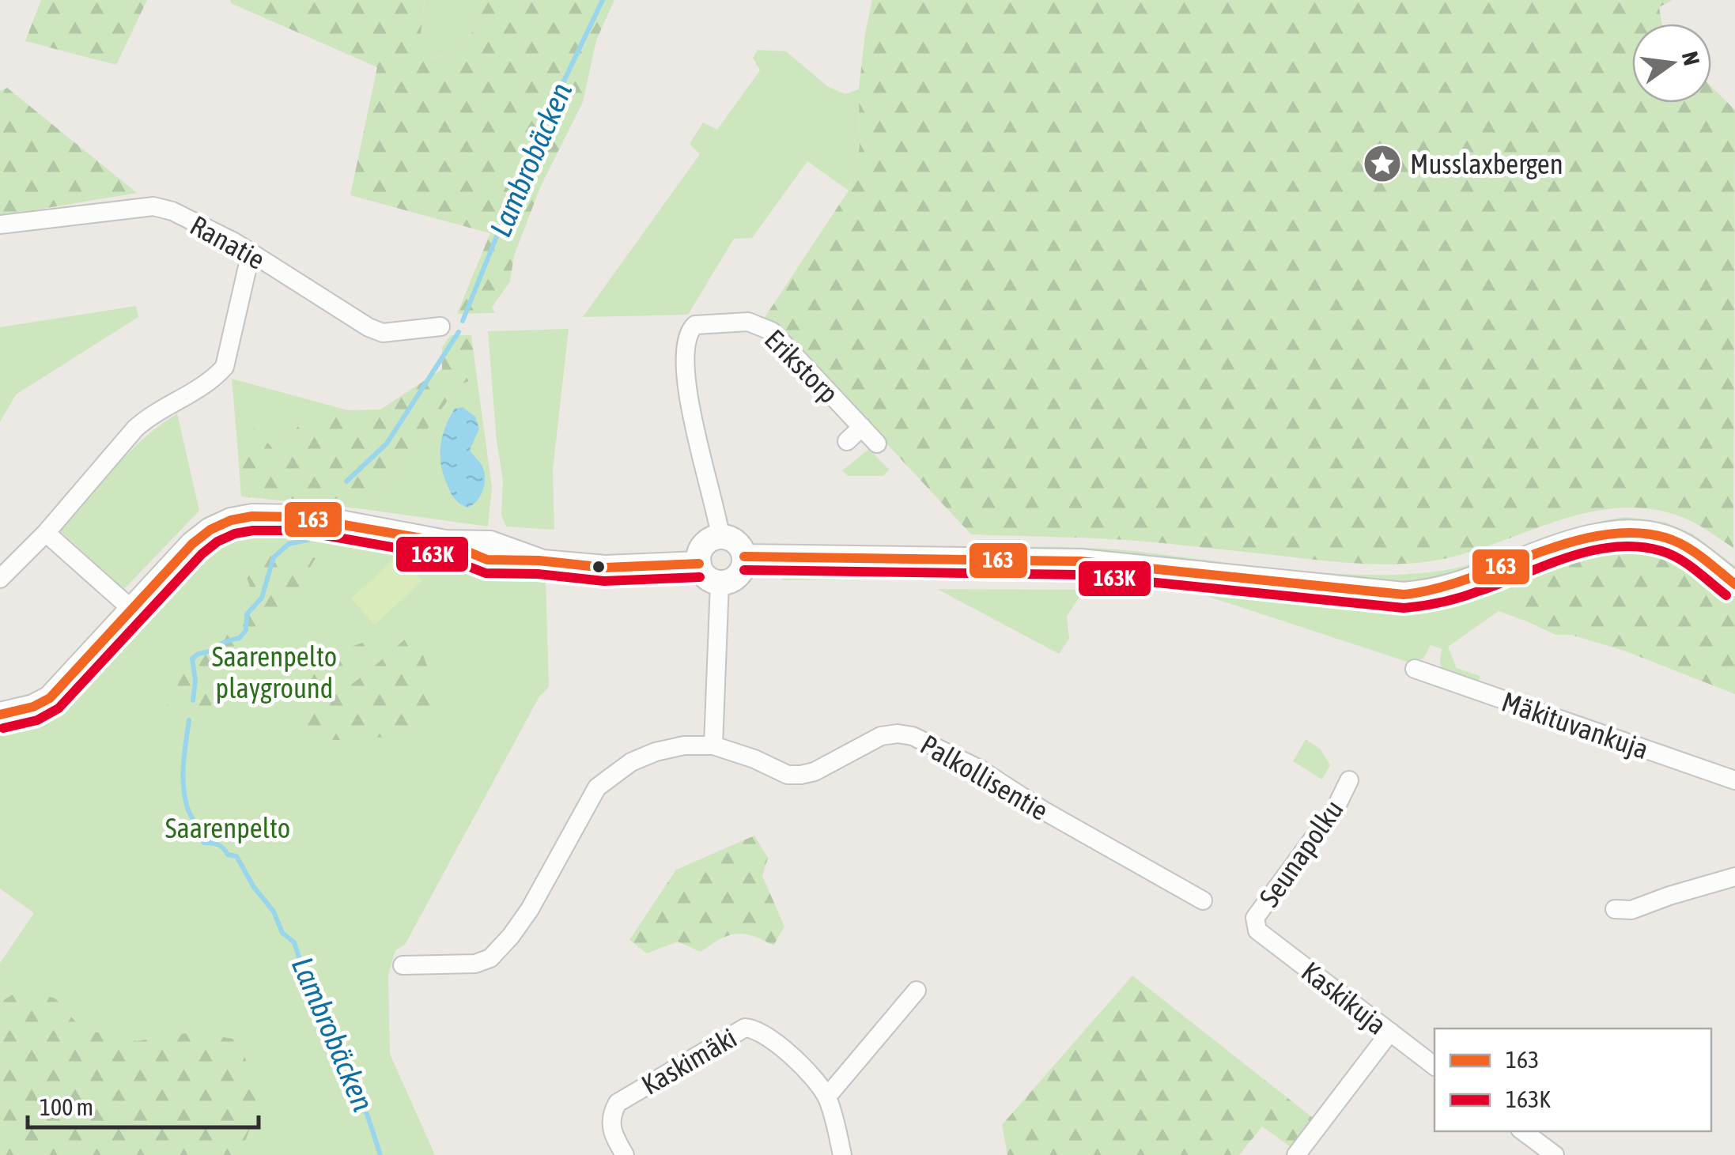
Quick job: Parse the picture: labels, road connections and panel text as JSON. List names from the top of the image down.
{
  "streets": {
    "street": [
      "Ranatie",
      "Erikstorp",
      "Mäkituvankuja",
      "Palkollisentie",
      "Seunapolku",
      "Kaskikuja",
      "Kaskimäki"
    ]
  },
  "crossings": [
    ["Seunapolku", "Kaskikuja"]
  ],
  "water": ["Lambrobäcken"],
  "parks": ["Saarenpelto playground", "Saarenpelto"],
  "places": {
    "place": ["Musslaxbergen"]
  },
  "lines": ["transit line 163", "transit line 163K"],
  "legend": ["163", "163K"],
  "scale_bar": "100 m",
  "north": "right"
}
